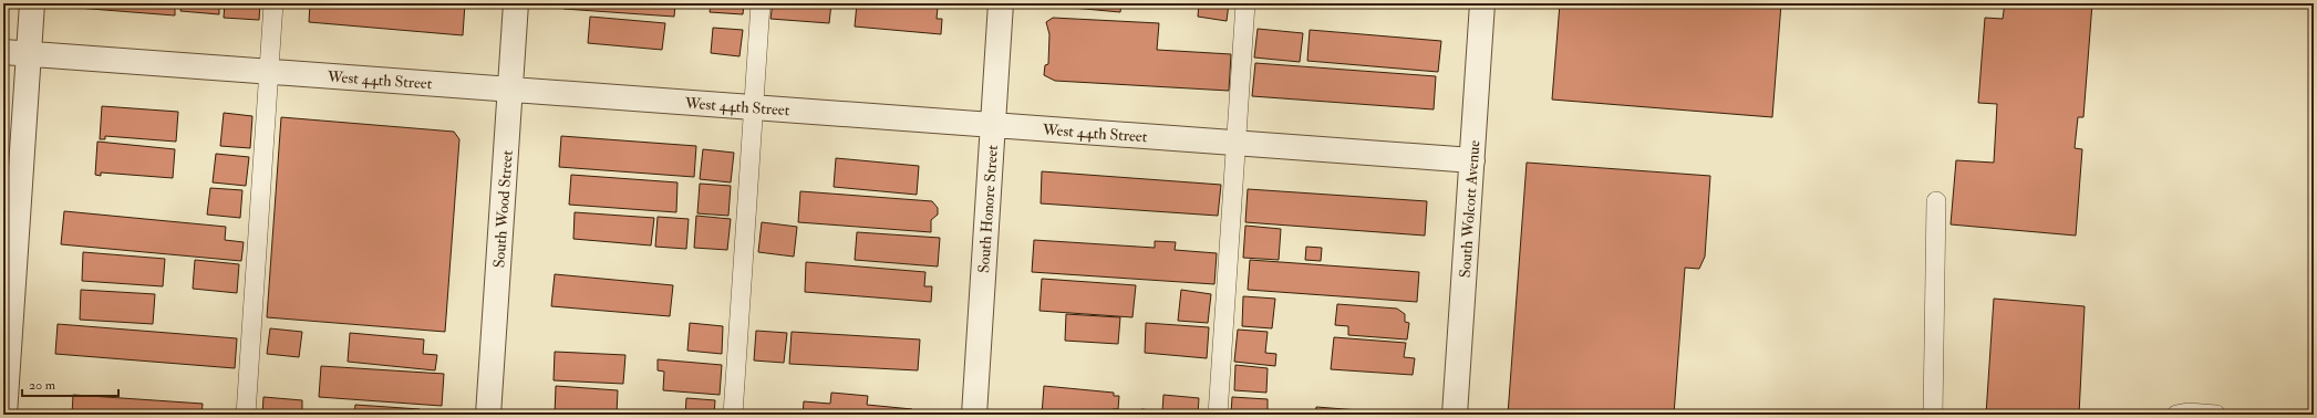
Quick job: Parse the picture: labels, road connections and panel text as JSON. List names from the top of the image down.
{
  "streets": {
    "street": [
      "West 44th Street",
      "South Wood Street",
      "South Honore Street",
      "South Wolcott Avenue"
    ]
  },
  "crossings": [
    ["West 44th Street", "South Wood Street"],
    ["West 44th Street", "South Honore Street"],
    ["West 44th Street", "South Wolcott Avenue"]
  ],
  "scale_bar": "20 m"
}
